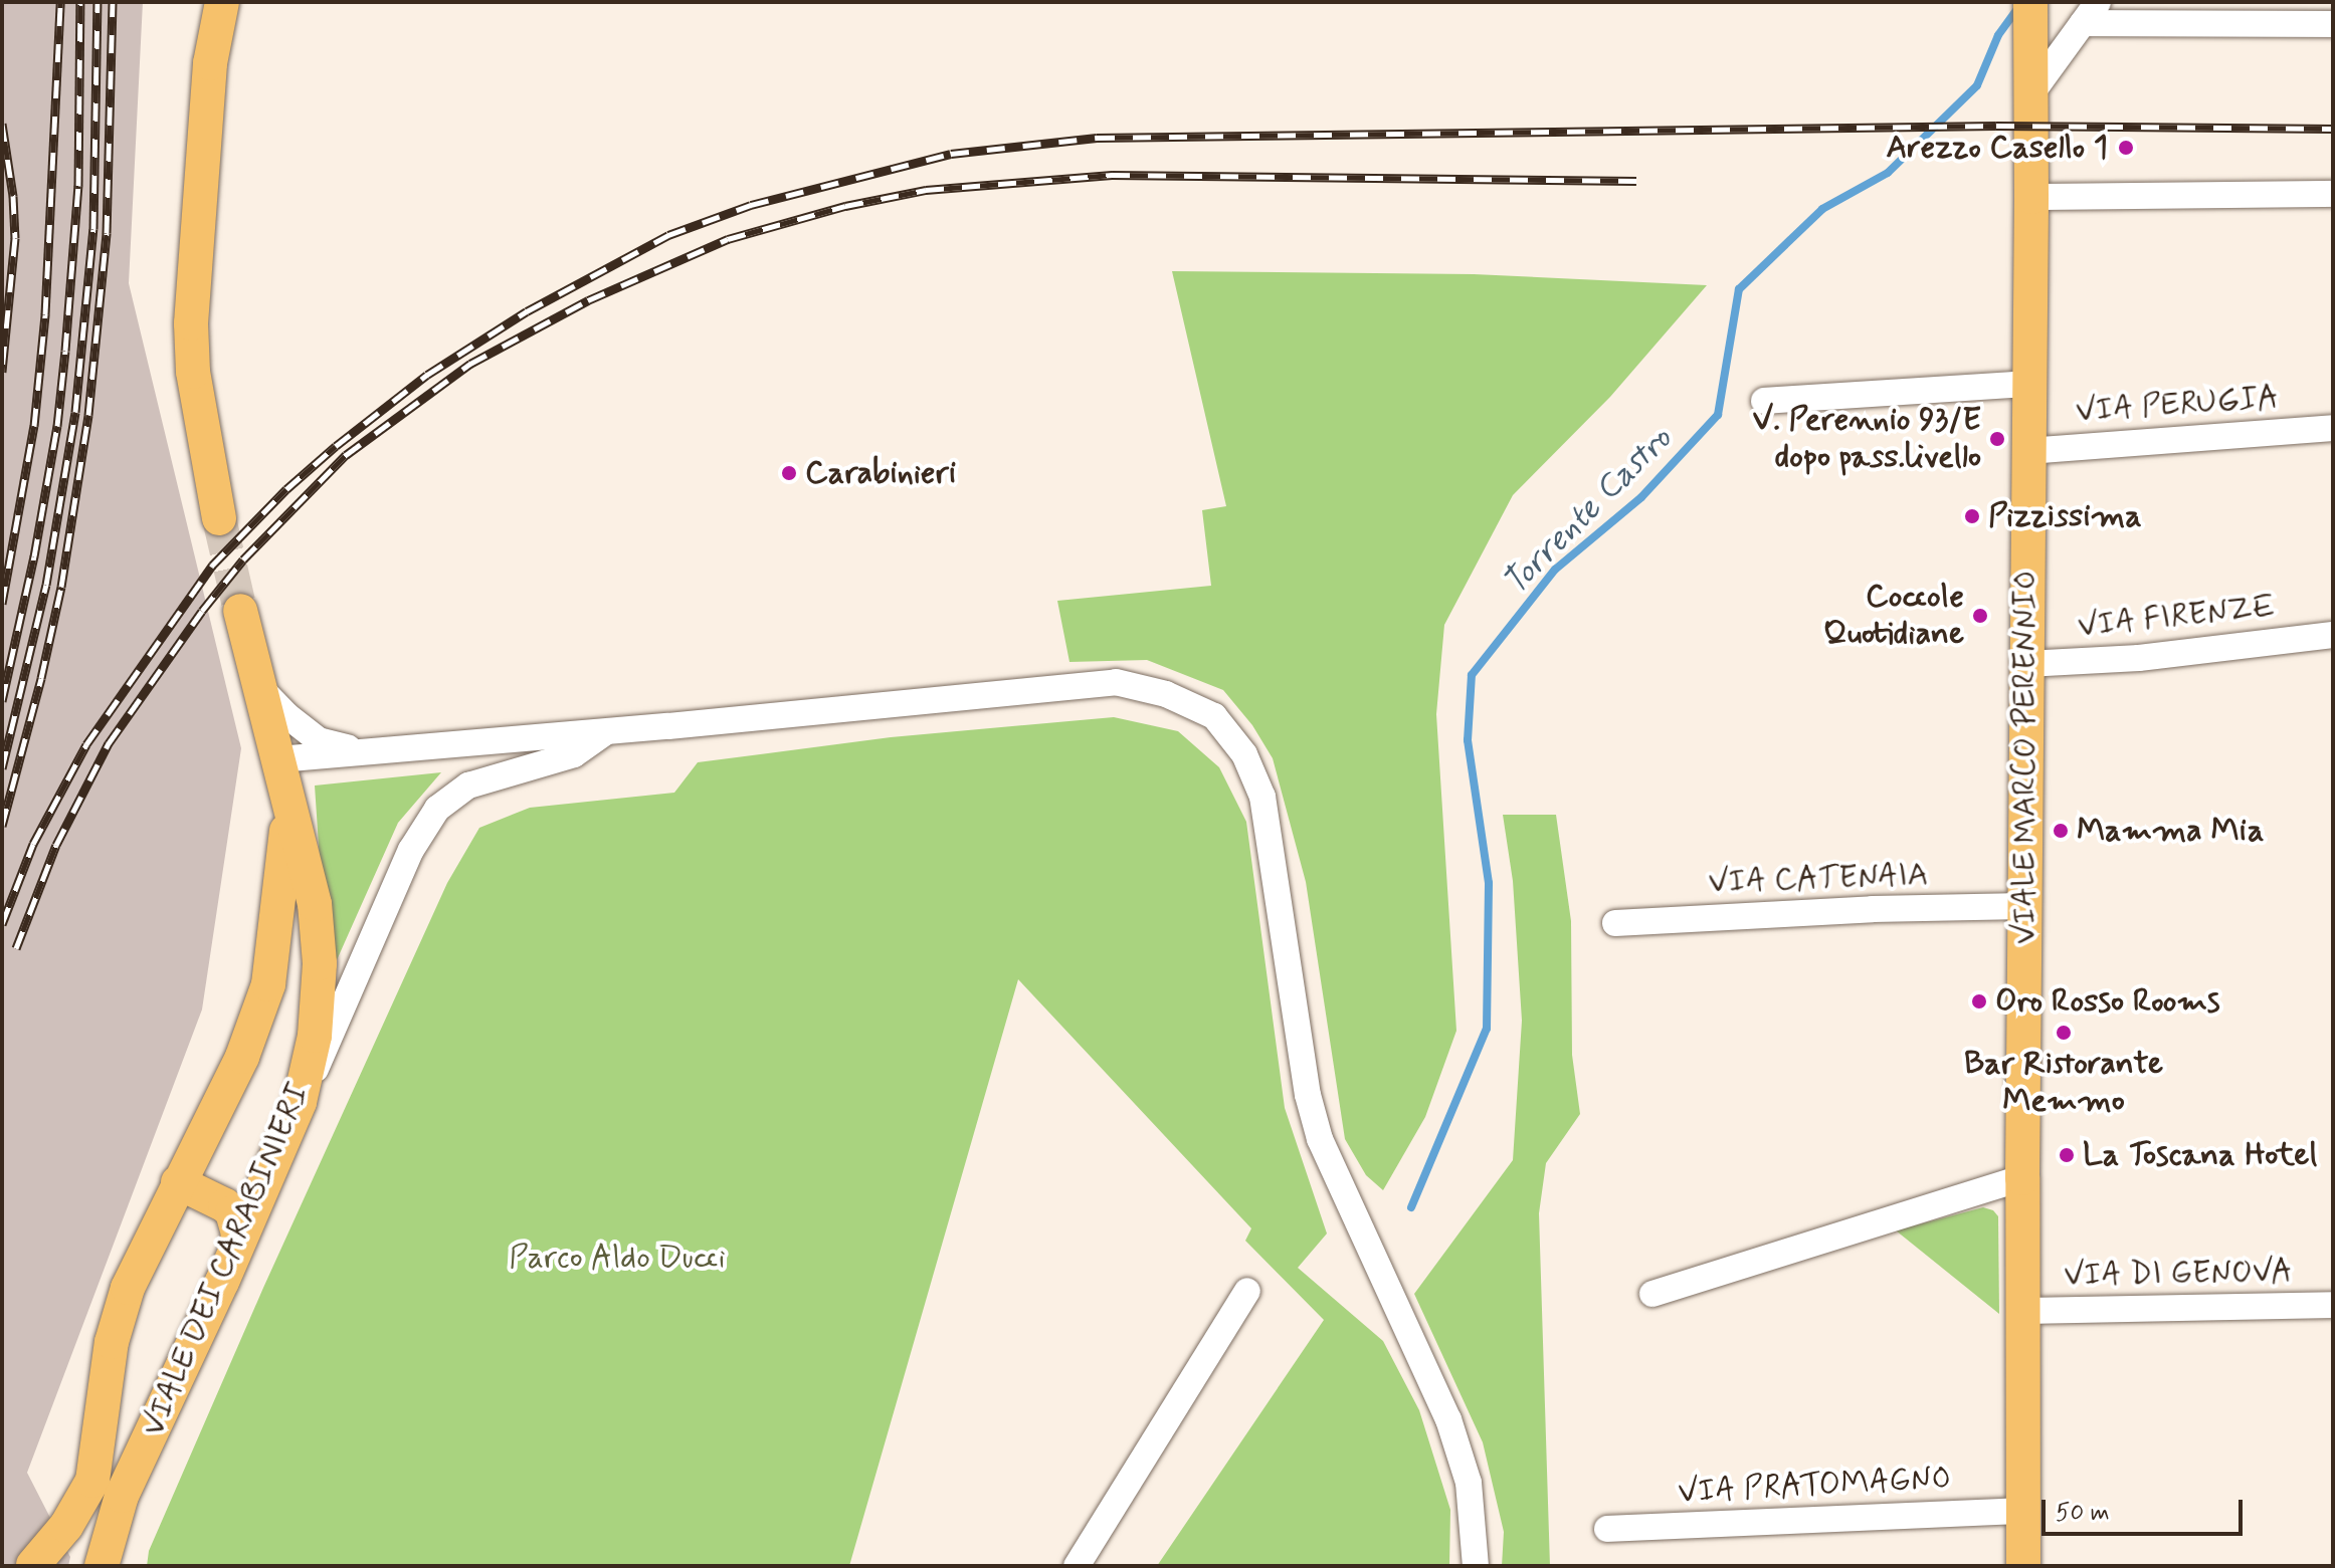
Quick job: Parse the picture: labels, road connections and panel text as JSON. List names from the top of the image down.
{
  "streets": {
    "main road": ["VIALE MARCO PERENNIO", "VIALE DEI CARABINIERI"],
    "street": [
      "VIA PERUGIA",
      "VIA FIRENZE",
      "VIA CATENAIA",
      "VIA DI GENOVA",
      "VIA PRATOMAGNO"
    ]
  },
  "crossings": [
    ["VIA PERUGIA", "VIALE MARCO PERENNIO"],
    ["VIA FIRENZE", "VIALE MARCO PERENNIO"],
    ["VIALE MARCO PERENNIO", "VIA CATENAIA"],
    ["VIALE MARCO PERENNIO", "VIA DI GENOVA"],
    ["VIALE MARCO PERENNIO", "VIA PRATOMAGNO"]
  ],
  "water": ["Torrente Castro"],
  "parks": ["Parco Aldo Ducci"],
  "places": [
    "Arezzo Casello 1",
    "V. Perennio 93/E dopo pass.livello",
    "Carabinieri",
    "Pizzissima",
    "Coccole Quotidiane",
    "Mamma Mia",
    "Oro Rosso Rooms",
    "Bar Ristorante Memmo",
    "La Toscana Hotel"
  ],
  "scale_bar": "50 m"
}
